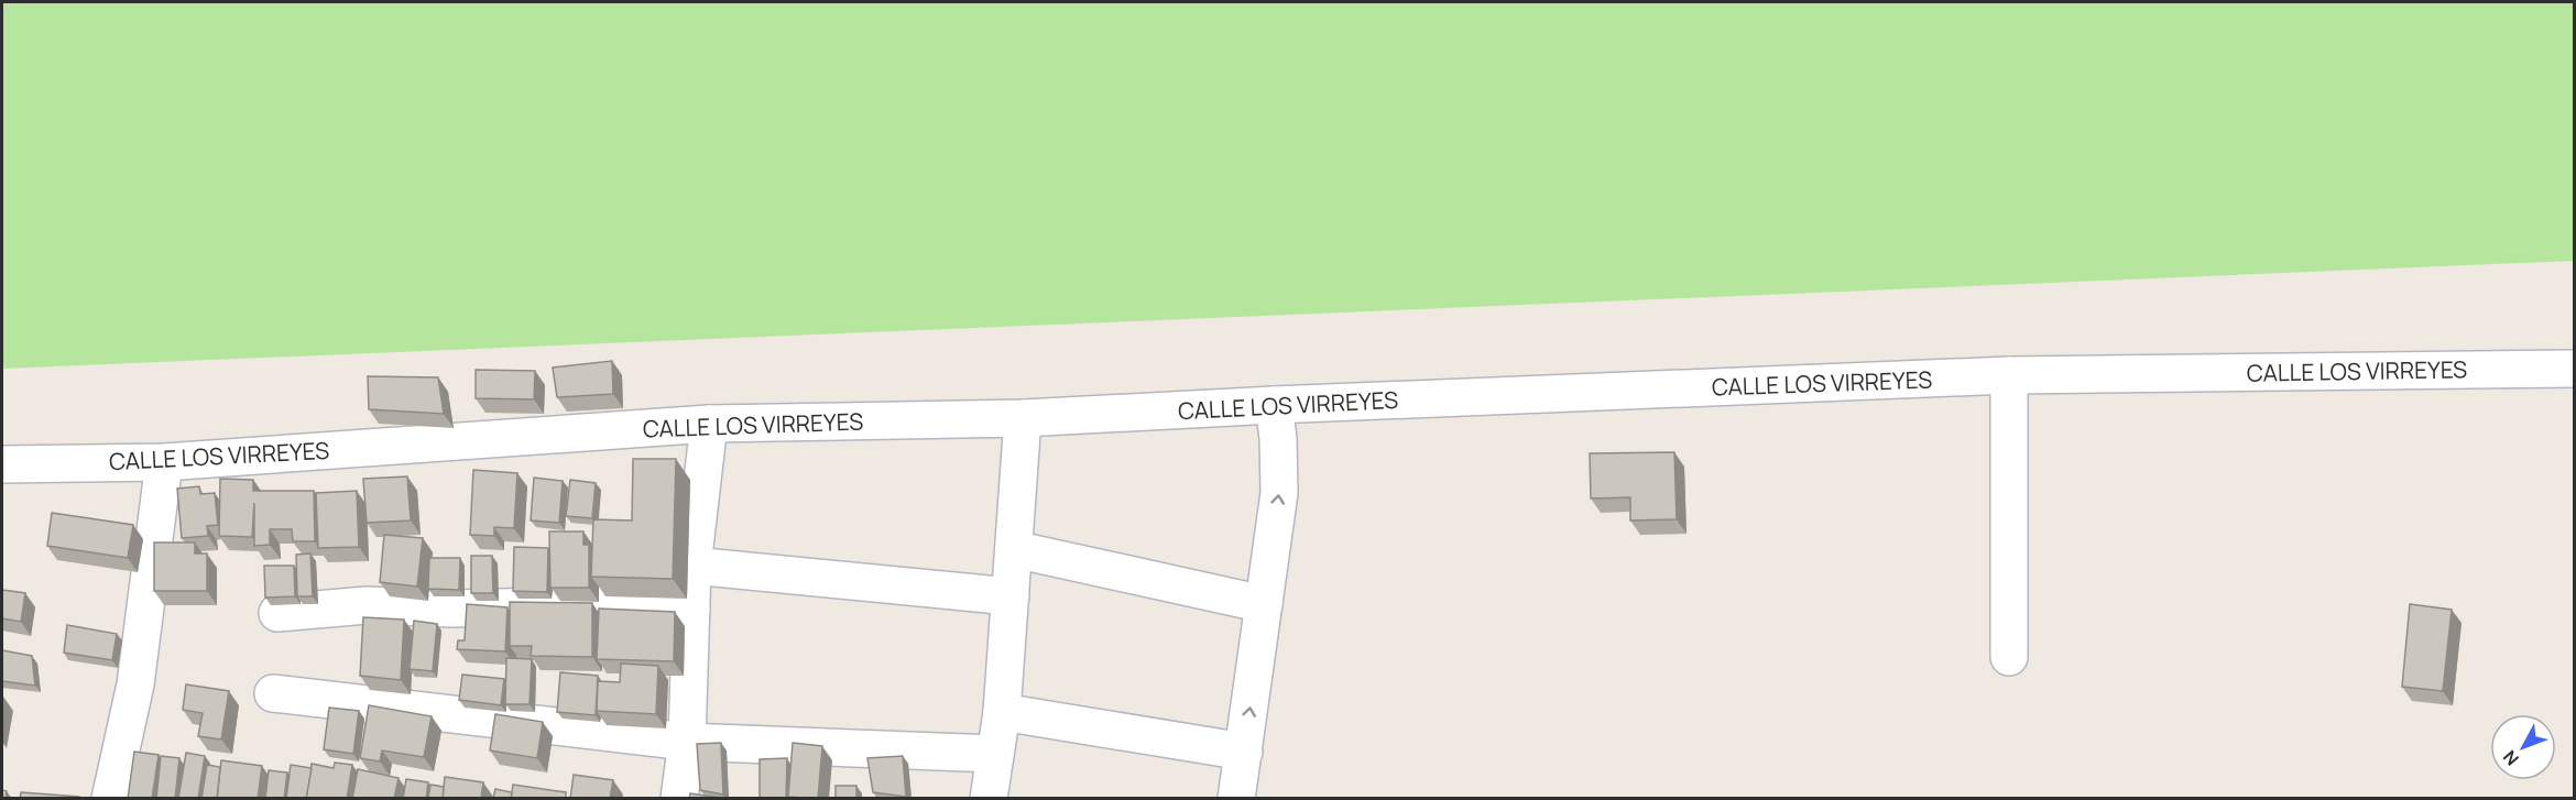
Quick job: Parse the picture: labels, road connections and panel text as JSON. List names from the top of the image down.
{
  "streets": {
    "street": ["CALLE LOS VIRREYES"]
  },
  "north": "bottom left"
}
